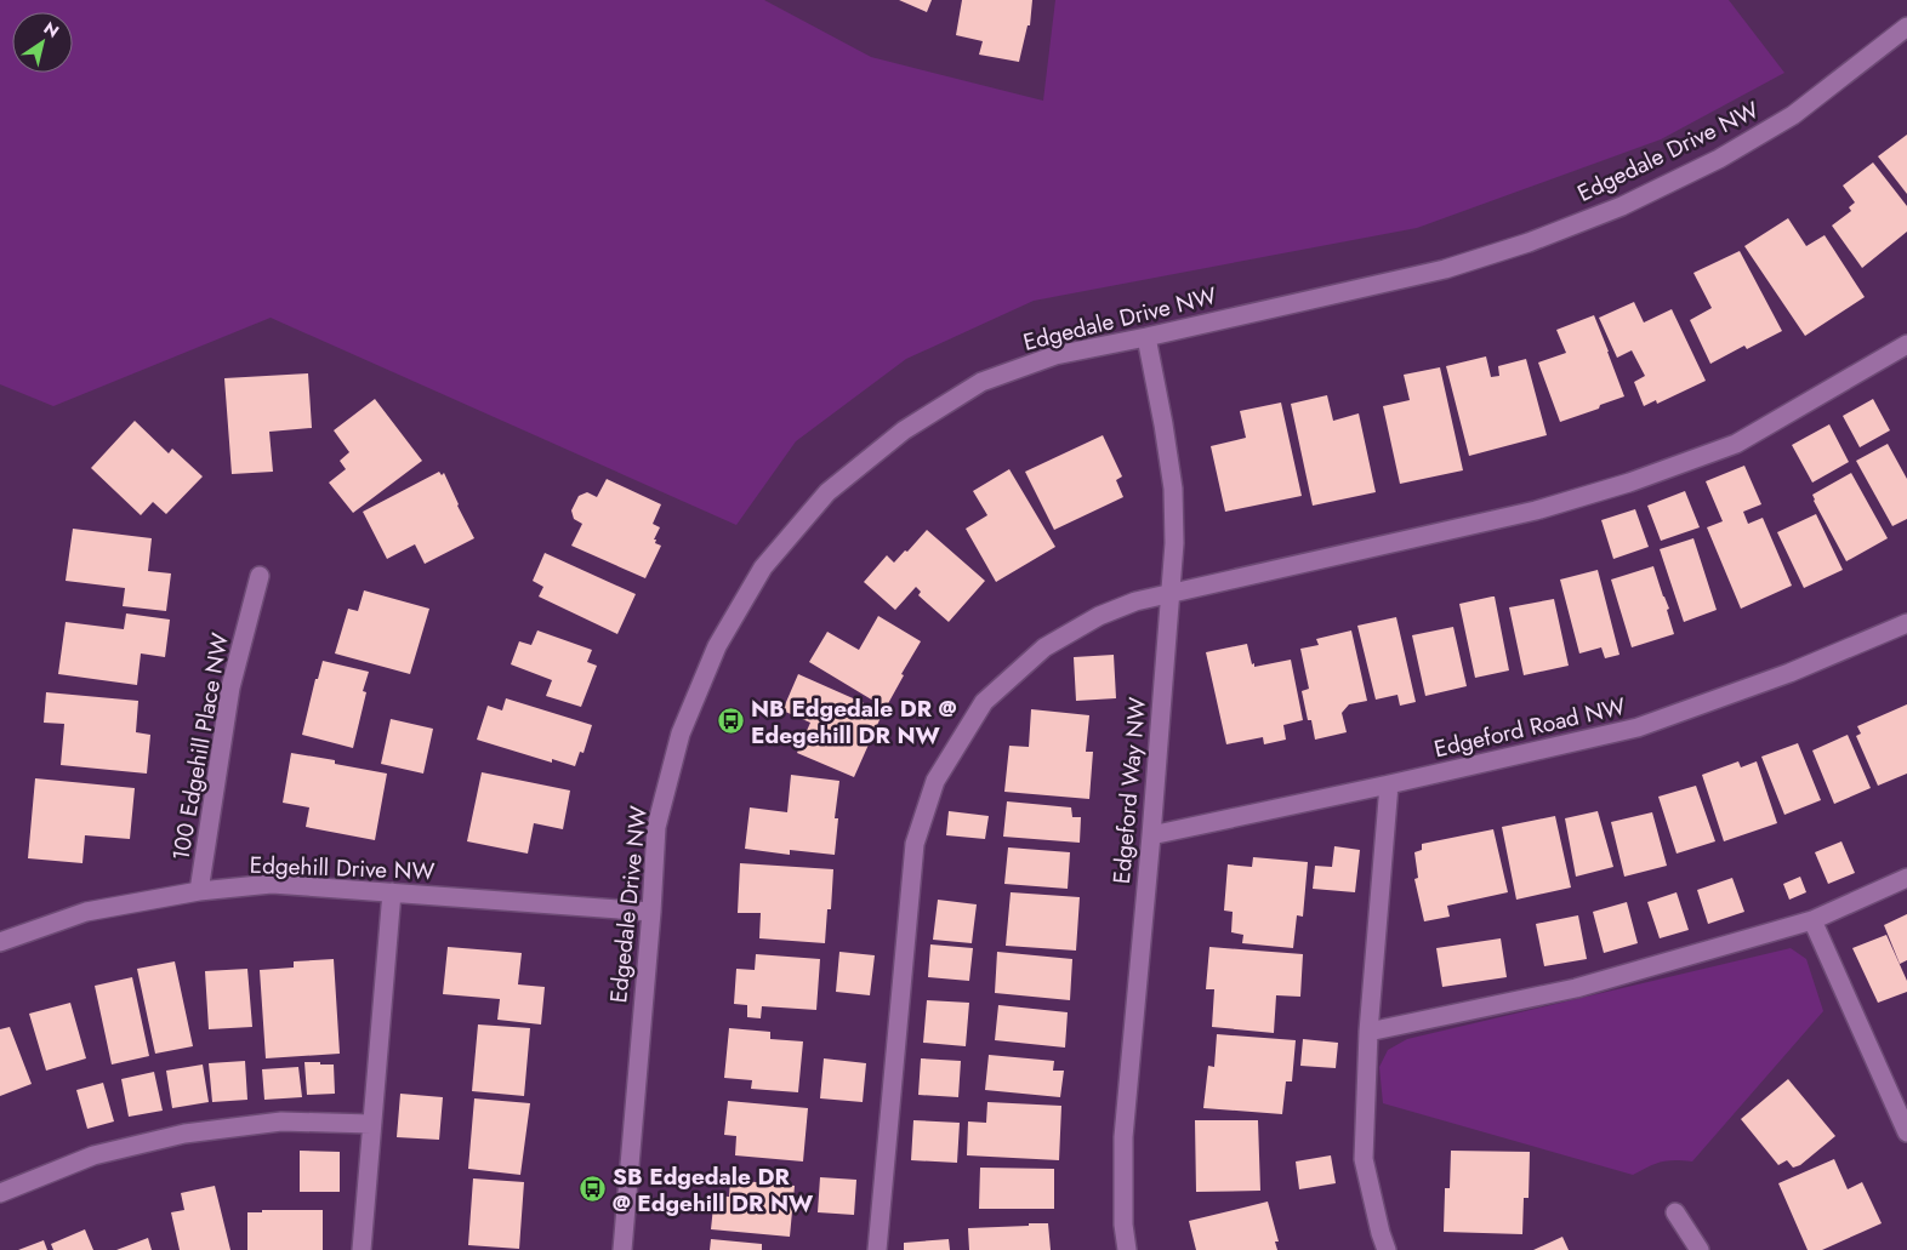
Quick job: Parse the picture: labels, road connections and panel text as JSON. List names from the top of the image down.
{
  "streets": {
    "street": [
      "Edgedale Drive NW",
      "Edgeford Road NW",
      "100 Edgehill Place NW",
      "Edgeford Way NW",
      "Edgehill Drive NW"
    ]
  },
  "crossings": [
    ["Edgedale Drive NW", "Edgeford Way NW"],
    ["Edgedale Drive NW", "Edgehill Drive NW"],
    ["Edgeford Road NW", "Edgeford Way NW"],
    ["100 Edgehill Place NW", "Edgehill Drive NW"]
  ],
  "places": {
    "bus stop": ["NB Edgedale DR @ Edegehill DR NW", "SB Edgedale DR @ Edgehill DR NW"]
  },
  "north": "top right"
}
